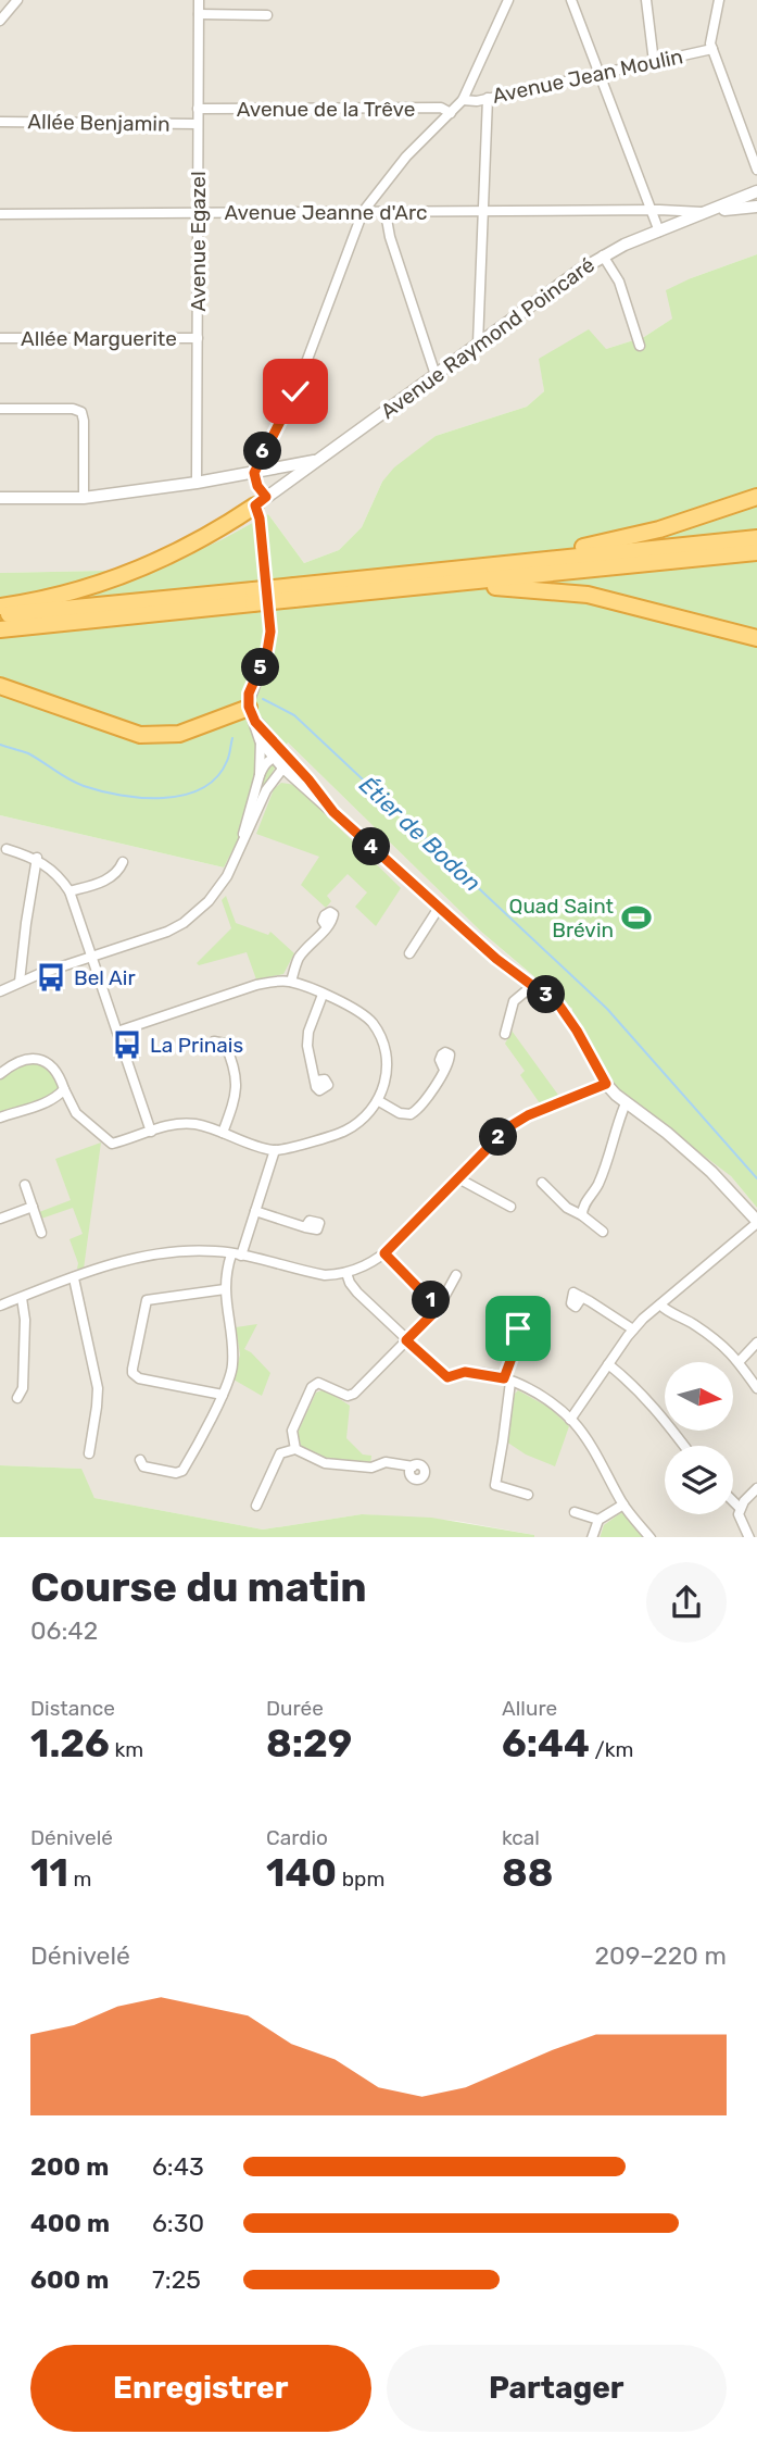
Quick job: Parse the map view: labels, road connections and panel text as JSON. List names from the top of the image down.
{
  "streets": {
    "street": [
      "Avenue Jean Moulin",
      "Avenue de la Trêve",
      "Allée Benjamin",
      "Avenue Jeanne d'Arc",
      "Avenue Egazel",
      "Allée Marguerite",
      "Avenue Raymond Poincaré"
    ]
  },
  "crossings": [
    ["Avenue de la Trêve", "Avenue Egazel"],
    ["Allée Benjamin", "Avenue Egazel"],
    ["Avenue Jeanne d'Arc", "Avenue Egazel"],
    ["Avenue Jeanne d'Arc", "Avenue Raymond Poincaré"],
    ["Avenue Egazel", "Allée Marguerite"],
    ["Avenue Egazel", "Avenue Raymond Poincaré"]
  ],
  "water": ["Étier de Bodon"],
  "places": {
    "sports": ["Quad Saint Brévin"],
    "bus stop": ["Bel Air", "La Prinais"]
  },
  "north": "right",
  "page": {
    "pins": [
      "6",
      "5",
      "4",
      "3",
      "2",
      "1"
    ],
    "heading": ["Course du matin", "06:42"],
    "stats": [
      ["Distance", "1.26 km"],
      ["Durée", "8:29"],
      ["Allure", "6:44 /km"],
      ["Dénivelé", "11 m"],
      ["Cardio", "140 bpm"],
      ["kcal", "88"]
    ],
    "chart": ["Dénivelé", "209–220 m"],
    "list": [
      {
        "name": "200 m",
        "note": "6:43"
      },
      {
        "name": "400 m",
        "note": "6:30"
      },
      {
        "name": "600 m",
        "note": "7:25"
      }
    ],
    "buttons": ["Enregistrer", "Partager"]
  }
}
